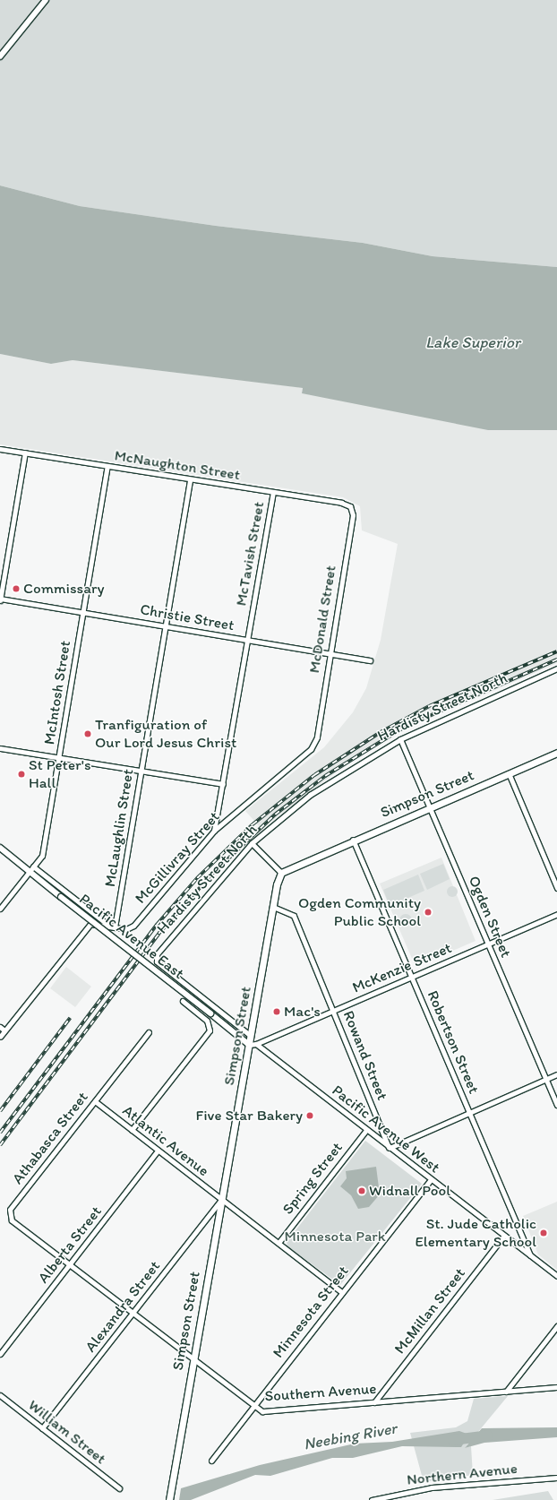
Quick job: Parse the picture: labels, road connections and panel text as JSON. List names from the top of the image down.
{
  "streets": {
    "main road": ["Simpson Street"],
    "street": [
      "McNaughton Street",
      "McTavish Street",
      "Christie Street",
      "McDonald Street",
      "McIntosh Street",
      "Hardisty Street North",
      "McLaughlin Street",
      "McGillivray Street",
      "Ogden Street",
      "Pacific Avenue East",
      "McKenzie Street",
      "Robertson Street",
      "Rowand Street",
      "Pacific Avenue West",
      "Athabasca Street",
      "Atlantic Avenue",
      "Spring Street",
      "Alberta Street",
      "Alexandra Street",
      "McMillan Street",
      "Minnesota Street",
      "Southern Avenue",
      "William Street",
      "Northern Avenue"
    ]
  },
  "crossings": [
    ["McNaughton Street", "McTavish Street"],
    ["McNaughton Street", "McDonald Street"],
    ["McNaughton Street", "McIntosh Street"],
    ["McNaughton Street", "McLaughlin Street"],
    ["McTavish Street", "Christie Street"],
    ["McTavish Street", "McGillivray Street"],
    ["Christie Street", "McDonald Street"],
    ["Christie Street", "McIntosh Street"],
    ["Christie Street", "McLaughlin Street"],
    ["McDonald Street", "McGillivray Street"],
    ["McIntosh Street", "Pacific Avenue East"],
    ["Hardisty Street North", "Simpson Street"],
    ["Hardisty Street North", "Ogden Street"],
    ["Simpson Street", "Ogden Street"],
    ["Simpson Street", "Pacific Avenue East"],
    ["Simpson Street", "McKenzie Street"],
    ["Simpson Street", "Robertson Street"],
    ["Simpson Street", "Rowand Street"],
    ["Simpson Street", "Pacific Avenue West"],
    ["Simpson Street", "Atlantic Avenue"],
    ["Simpson Street", "Alexandra Street"],
    ["Simpson Street", "Southern Avenue"],
    ["McLaughlin Street", "McGillivray Street"],
    ["Ogden Street", "McKenzie Street"],
    ["Pacific Avenue East", "McKenzie Street"],
    ["Pacific Avenue East", "Pacific Avenue West"],
    ["McKenzie Street", "Robertson Street"],
    ["McKenzie Street", "Rowand Street"],
    ["McKenzie Street", "Pacific Avenue West"],
    ["Robertson Street", "Pacific Avenue West"],
    ["Rowand Street", "Pacific Avenue West"],
    ["Pacific Avenue West", "Spring Street"],
    ["Pacific Avenue West", "McMillan Street"],
    ["Pacific Avenue West", "Minnesota Street"],
    ["Athabasca Street", "Atlantic Avenue"],
    ["Athabasca Street", "Alberta Street"],
    ["Athabasca Street", "Southern Avenue"],
    ["Atlantic Avenue", "Spring Street"],
    ["Atlantic Avenue", "Alberta Street"],
    ["Atlantic Avenue", "Alexandra Street"],
    ["Atlantic Avenue", "Minnesota Street"],
    ["Alberta Street", "Southern Avenue"],
    ["Alexandra Street", "Southern Avenue"],
    ["Alexandra Street", "William Street"],
    ["McMillan Street", "Southern Avenue"],
    ["Minnesota Street", "Southern Avenue"]
  ],
  "water": ["Lake Superior", "Neebing River"],
  "parks": ["Minnesota Park"],
  "places": [
    "Commissary",
    "Tranfiguration of Our Lord Jesus Christ",
    "St Peter's Hall",
    "Ogden Community Public School",
    "Mac's",
    "Five Star Bakery",
    "Widnall Pool",
    "St. Jude Catholic Elementary School"
  ]
}
